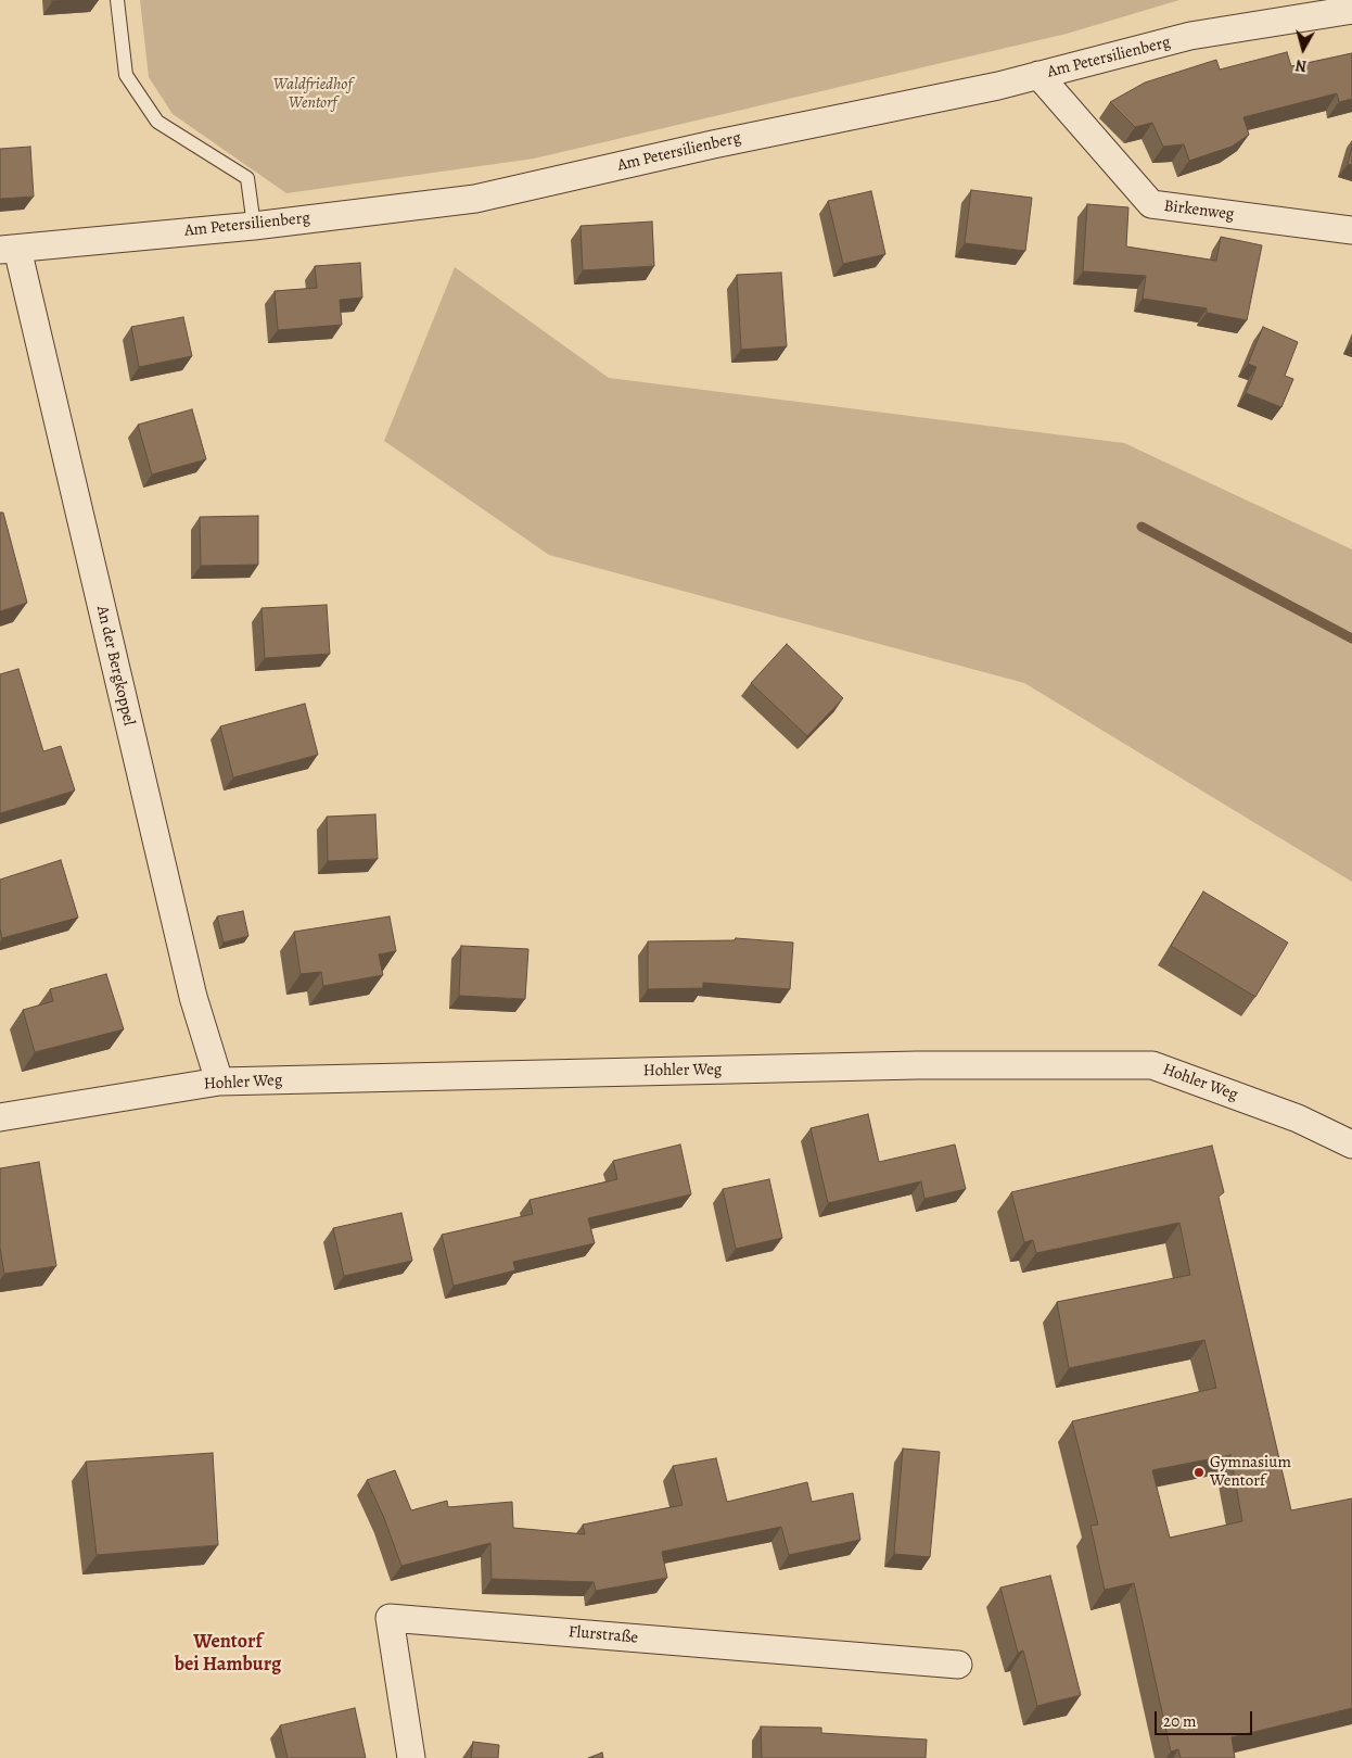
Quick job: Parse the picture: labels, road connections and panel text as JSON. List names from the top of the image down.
{
  "streets": {
    "street": [
      "Am Petersilienberg",
      "Birkenweg",
      "An der Bergkoppel",
      "Hohler Weg",
      "Flurstraße"
    ]
  },
  "crossings": [
    ["Am Petersilienberg", "Birkenweg"],
    ["Am Petersilienberg", "An der Bergkoppel"],
    ["An der Bergkoppel", "Hohler Weg"]
  ],
  "districts": ["Wentorf bei Hamburg"],
  "parks": ["Waldfriedhof Wentorf"],
  "places": ["Gymnasium Wentorf"],
  "scale_bar": "20 m",
  "north": "bottom"
}
